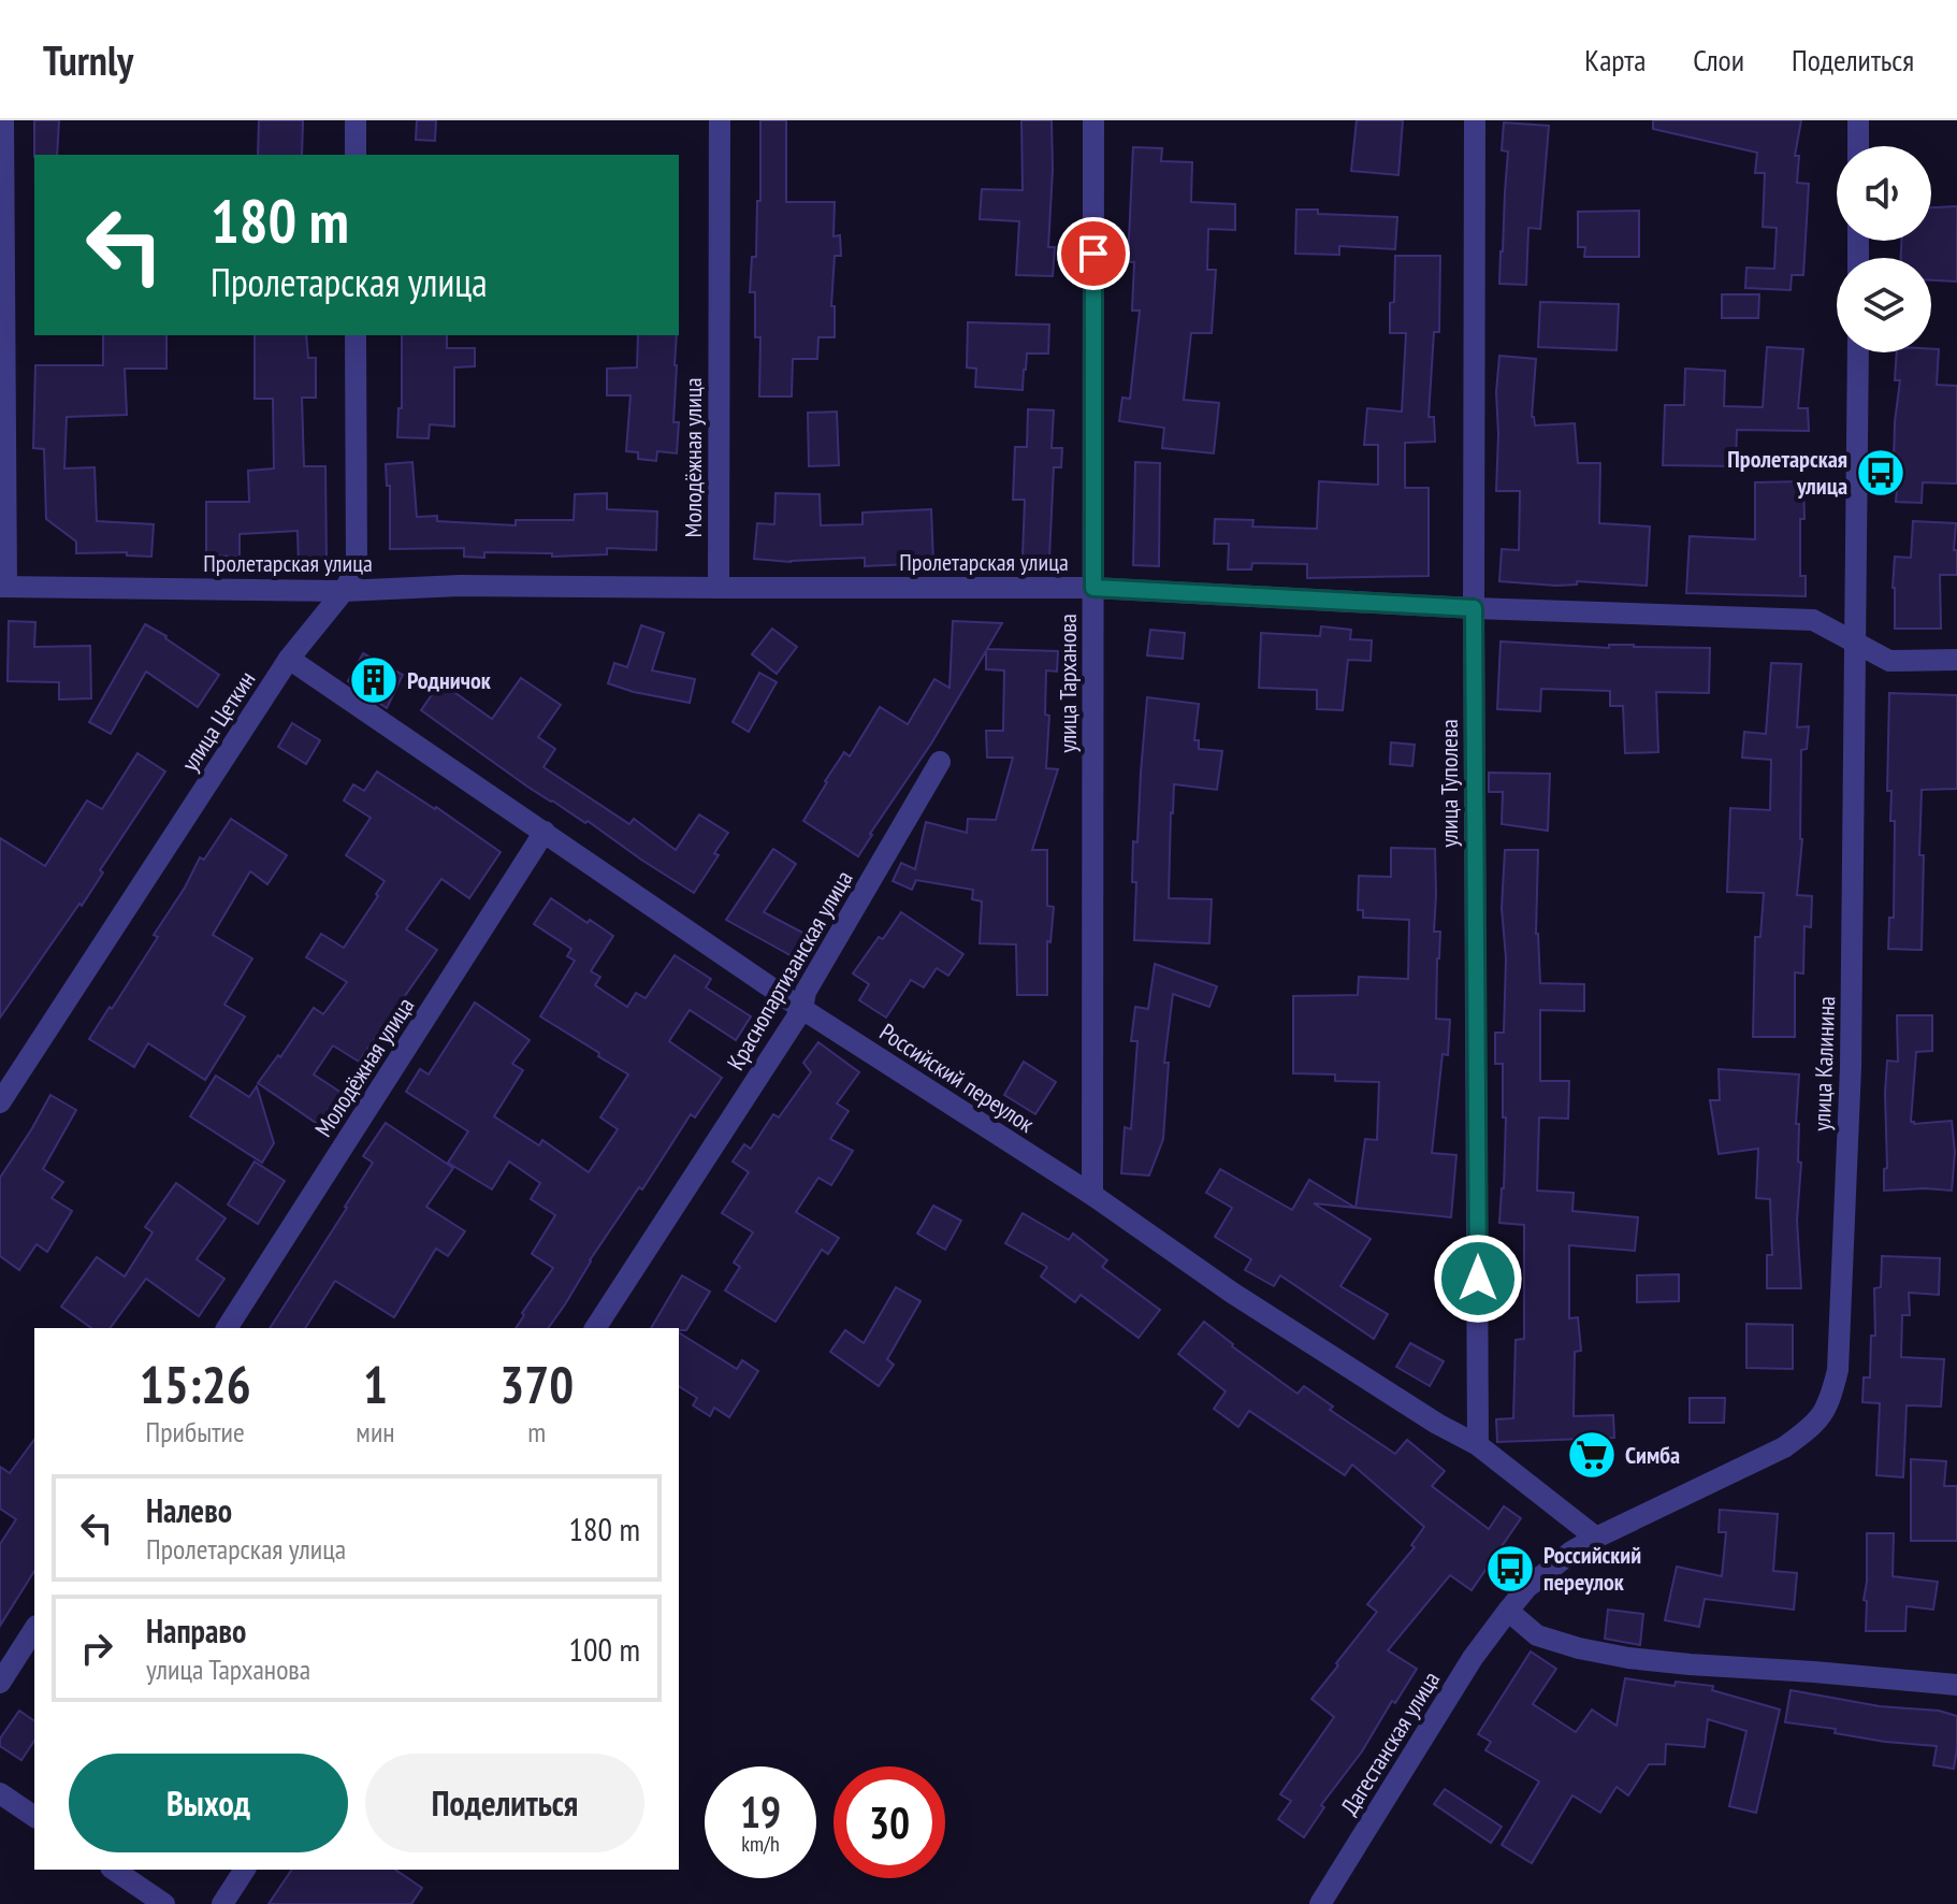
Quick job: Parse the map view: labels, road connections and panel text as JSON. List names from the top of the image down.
{
  "streets": {
    "street": [
      "Молодёжная улица",
      "Пролетарская улица",
      "улица Тарханова",
      "улица Цеткин",
      "улица Туполева",
      "Краснопартизанская улица",
      "улица Калинина",
      "Российский переулок",
      "Дагестанская улица"
    ]
  },
  "crossings": [
    ["Молодёжная улица", "Пролетарская улица"],
    ["Молодёжная улица", "Российский переулок"],
    ["Пролетарская улица", "улица Тарханова"],
    ["Пролетарская улица", "улица Цеткин"],
    ["Пролетарская улица", "улица Туполева"],
    ["Пролетарская улица", "улица Калинина"],
    ["улица Тарханова", "Российский переулок"],
    ["улица Цеткин", "Российский переулок"],
    ["улица Туполева", "Российский переулок"],
    ["Краснопартизанская улица", "Российский переулок"],
    ["улица Калинина", "Российский переулок"],
    ["улица Калинина", "Дагестанская улица"]
  ],
  "places": {
    "bus stop": ["Пролетарская улица", "Российский переулок"],
    "building": ["Родничок"],
    "supermarket": ["Симба"]
  },
  "page": {
    "header": "Turnly",
    "nav": ["Карта", "Слои", "Поделиться"],
    "turn": ["180 m", "Пролетарская улица"],
    "eta": [
      "15:26",
      "Прибытие",
      "1",
      "мин",
      "370",
      "m"
    ],
    "list": [
      {
        "name": "Налево",
        "note": "Пролетарская улица",
        "value": "180 m"
      },
      {
        "name": "Направо",
        "note": "улица Тарханова",
        "value": "100 m"
      }
    ],
    "buttons": ["Выход", "Поделиться"],
    "speed": "19 km/h",
    "limit": "30"
  }
}
